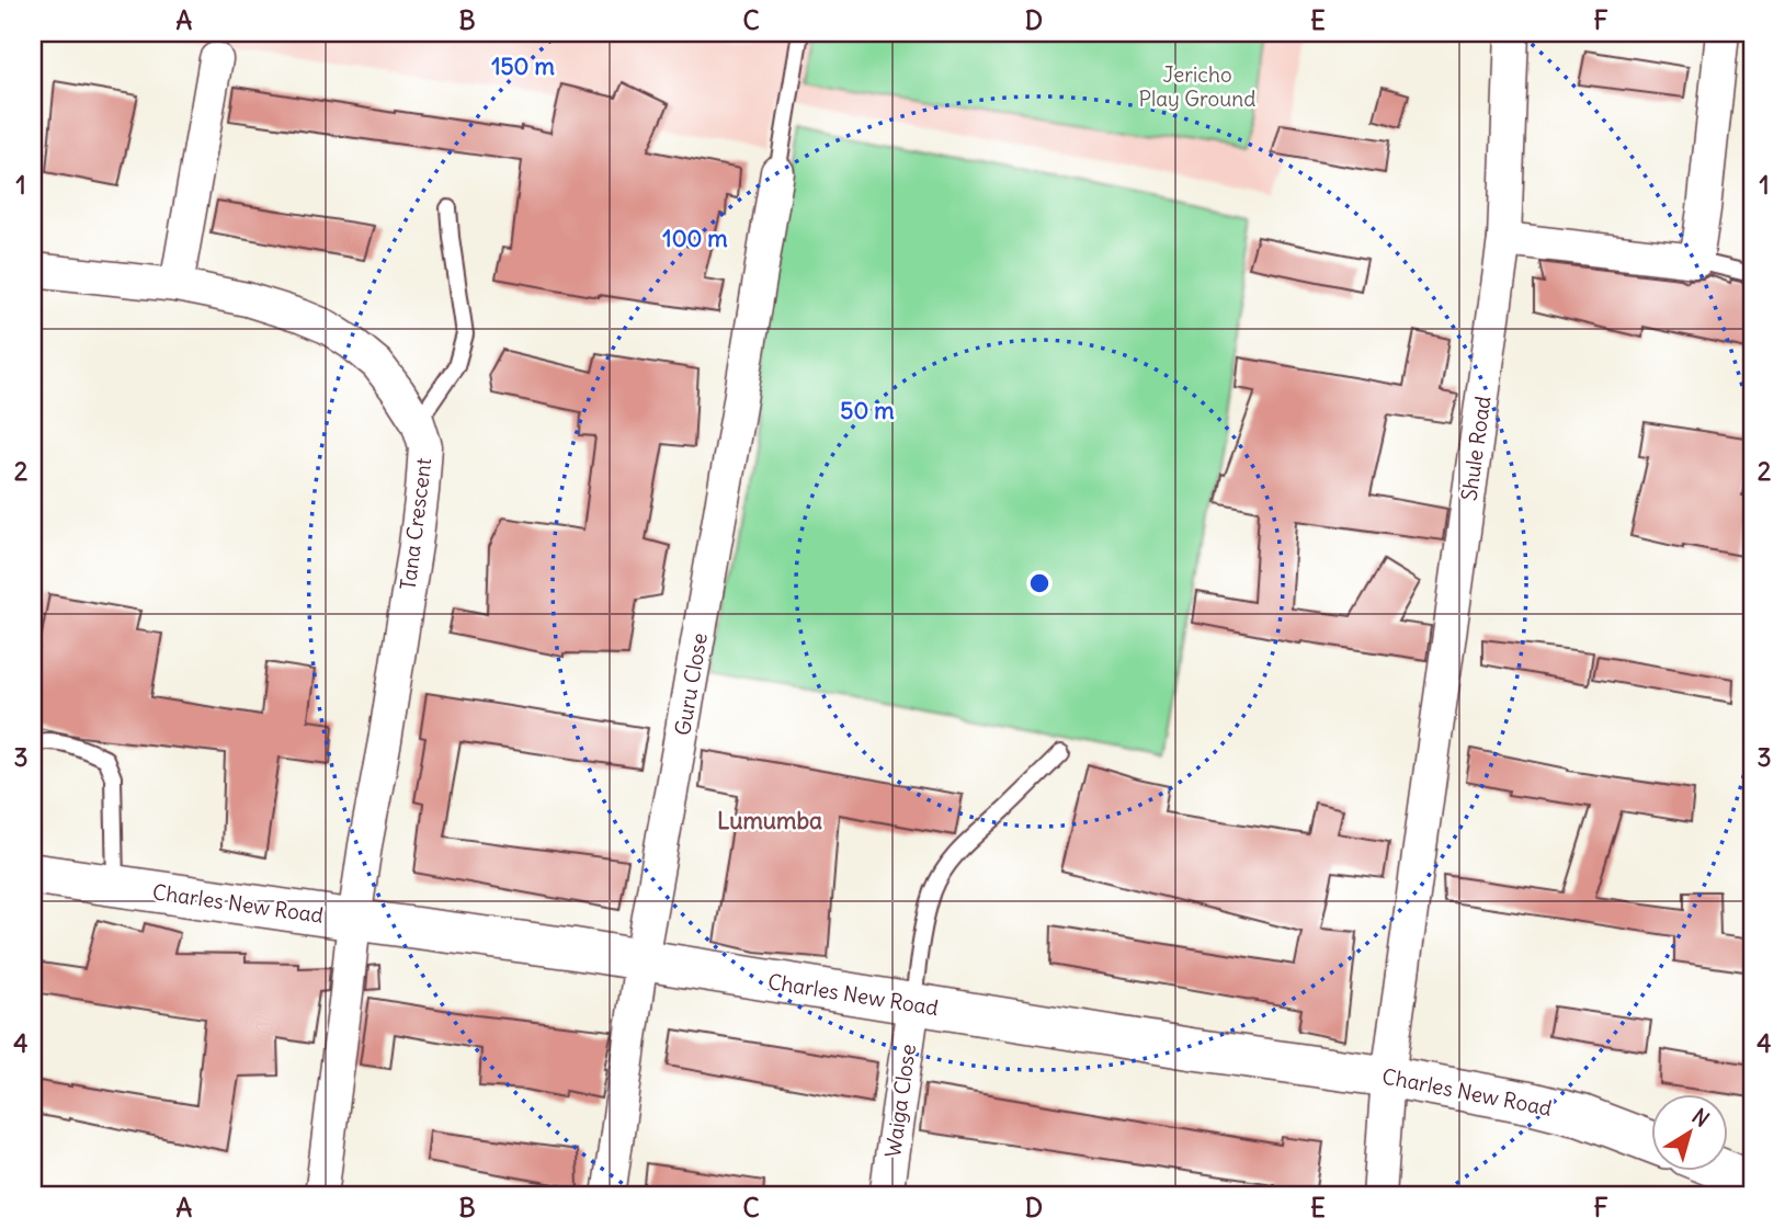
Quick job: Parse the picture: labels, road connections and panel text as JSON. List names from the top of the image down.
{
  "streets": {
    "street": [
      "Shule Road",
      "Tana Crescent",
      "Guru Close",
      "Charles New Road",
      "Waiga Close"
    ]
  },
  "crossings": [
    ["Shule Road", "Charles New Road"],
    ["Tana Crescent", "Charles New Road"],
    ["Guru Close", "Charles New Road"],
    ["Charles New Road", "Waiga Close"]
  ],
  "districts": ["Lumumba"],
  "parks": ["Jericho Play Ground"],
  "north": "top right",
  "grid": {
    "columns": [
      "A",
      "B",
      "C",
      "D",
      "E",
      "F"
    ],
    "rows": [
      "1",
      "2",
      "3",
      "4"
    ]
  },
  "rings": ["150 m", "100 m", "50 m"]
}
